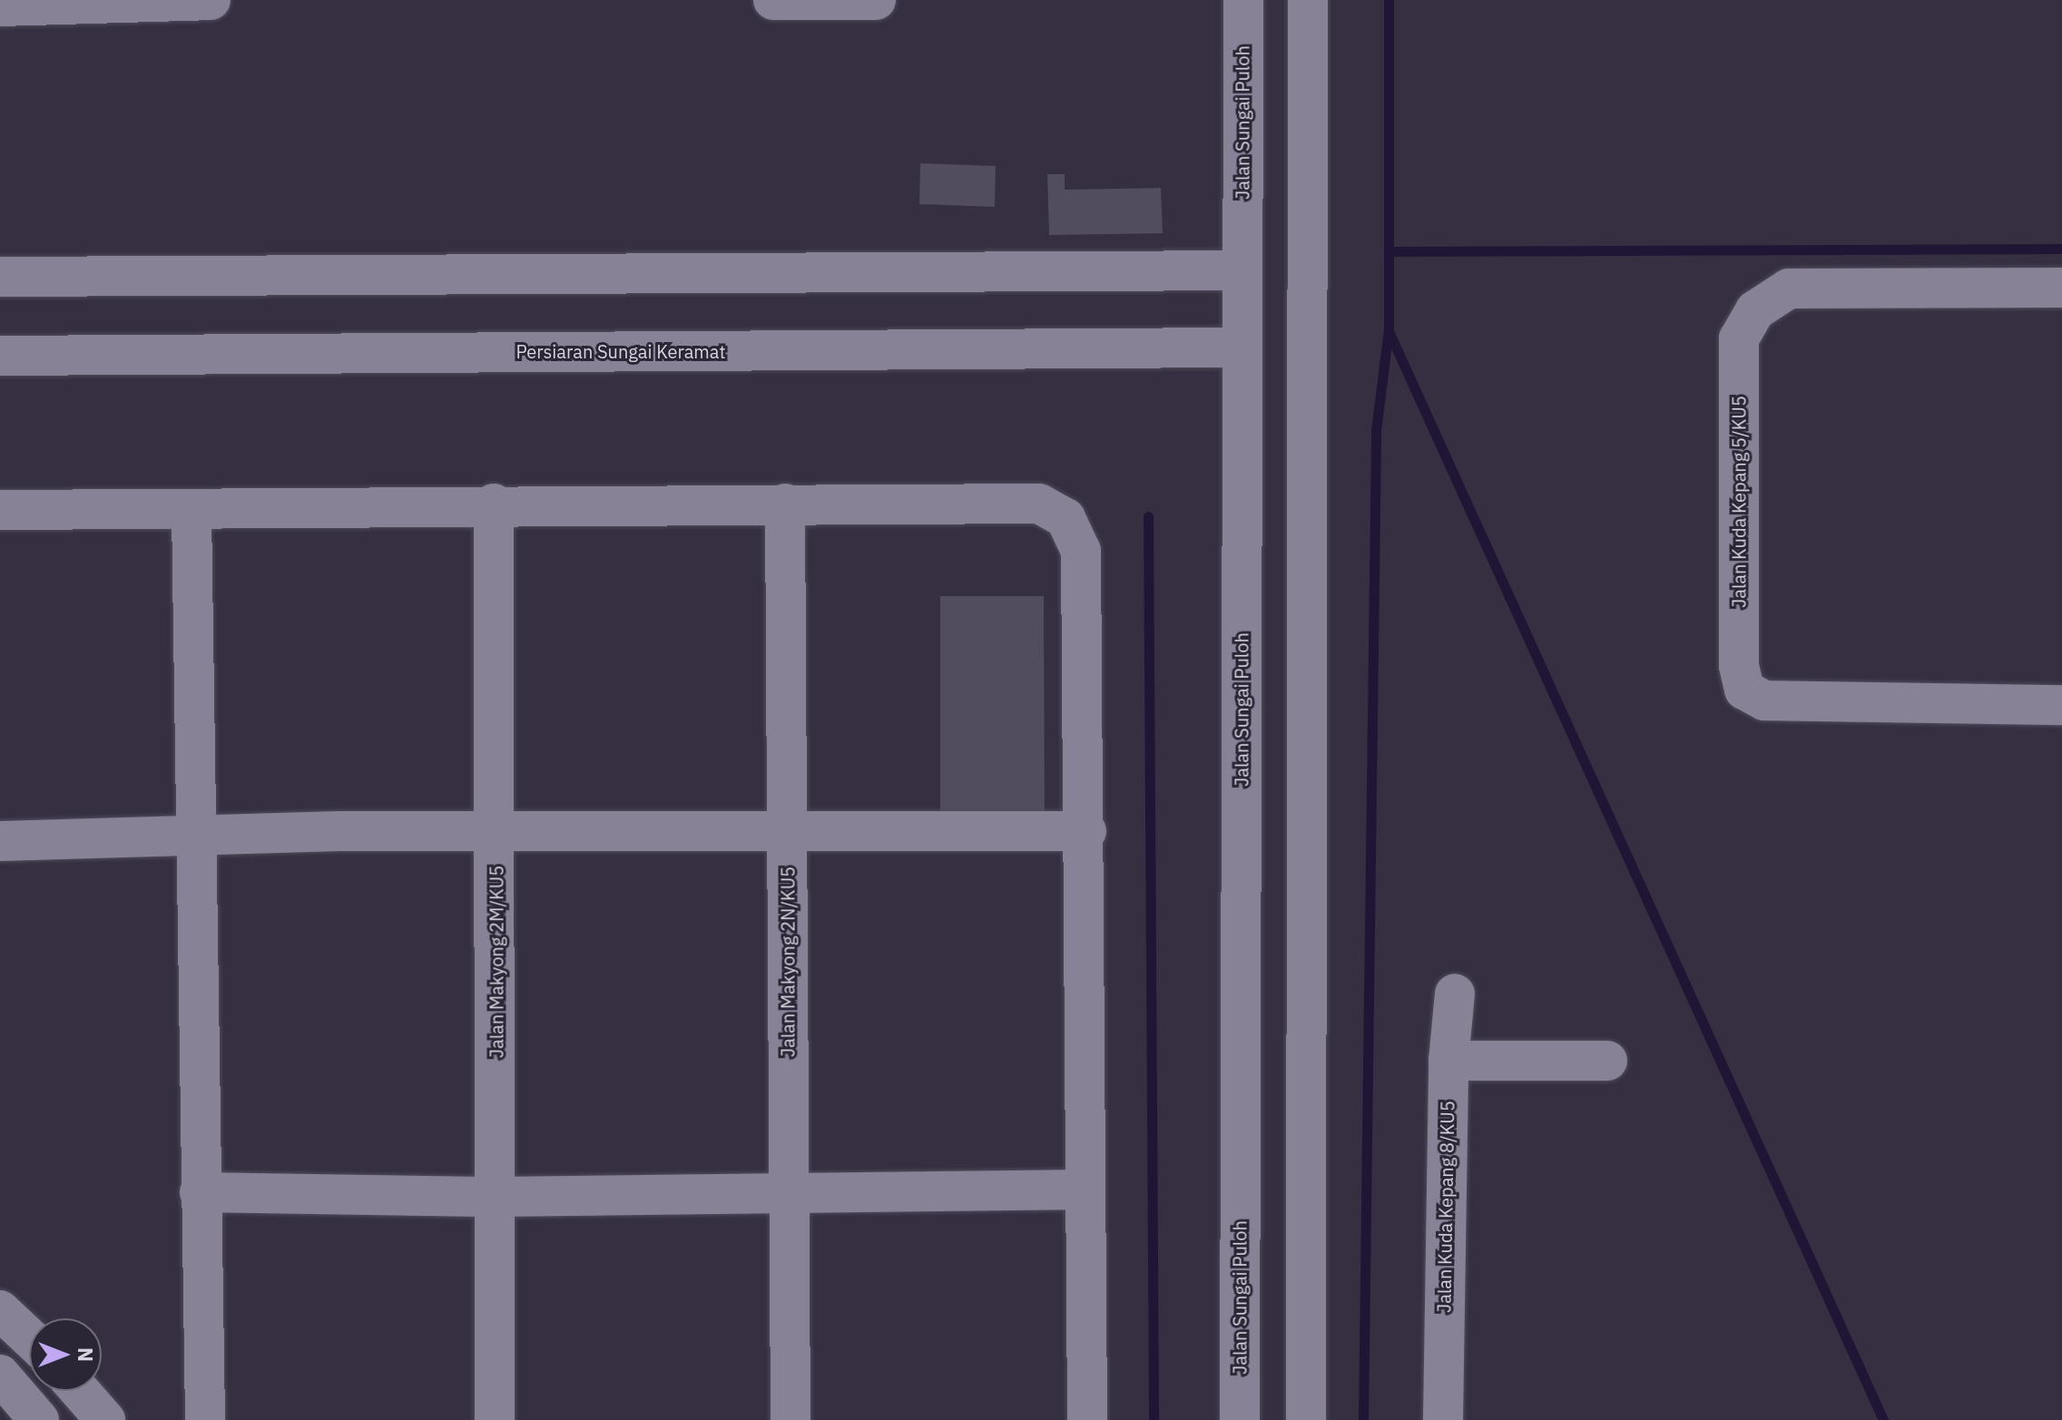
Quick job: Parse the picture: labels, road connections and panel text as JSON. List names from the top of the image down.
{
  "streets": {
    "street": [
      "Jalan Sungai Puloh",
      "Persiaran Sungai Keramat",
      "Jalan Kuda Kepang 5/KU5",
      "Jalan Makyong 2M/KU5",
      "Jalan Makyong 2N/KU5",
      "Jalan Kuda Kepang 8/KU5"
    ]
  },
  "crossings": [
    ["Jalan Sungai Puloh", "Persiaran Sungai Keramat"]
  ],
  "north": "right"
}
